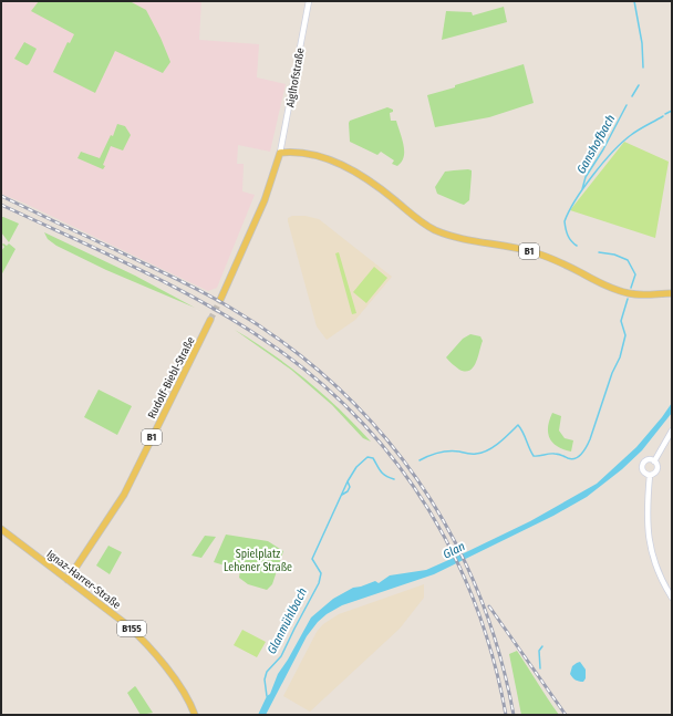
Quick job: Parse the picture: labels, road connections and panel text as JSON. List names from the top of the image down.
{
  "streets": {
    "main road": [
      "B1",
      "Rudolf-Biebl-Straße",
      "Ignaz-Harrer-Straße",
      "B155"
    ],
    "street": ["Aiglhofstraße"]
  },
  "crossings": [
    ["Aiglhofstraße", "B1"],
    ["Rudolf-Biebl-Straße", "Ignaz-Harrer-Straße"]
  ],
  "water": ["Ganshofbach", "Glan", "Glanmühlbach"],
  "parks": ["Spielplatz Lehener Straße"]
}
